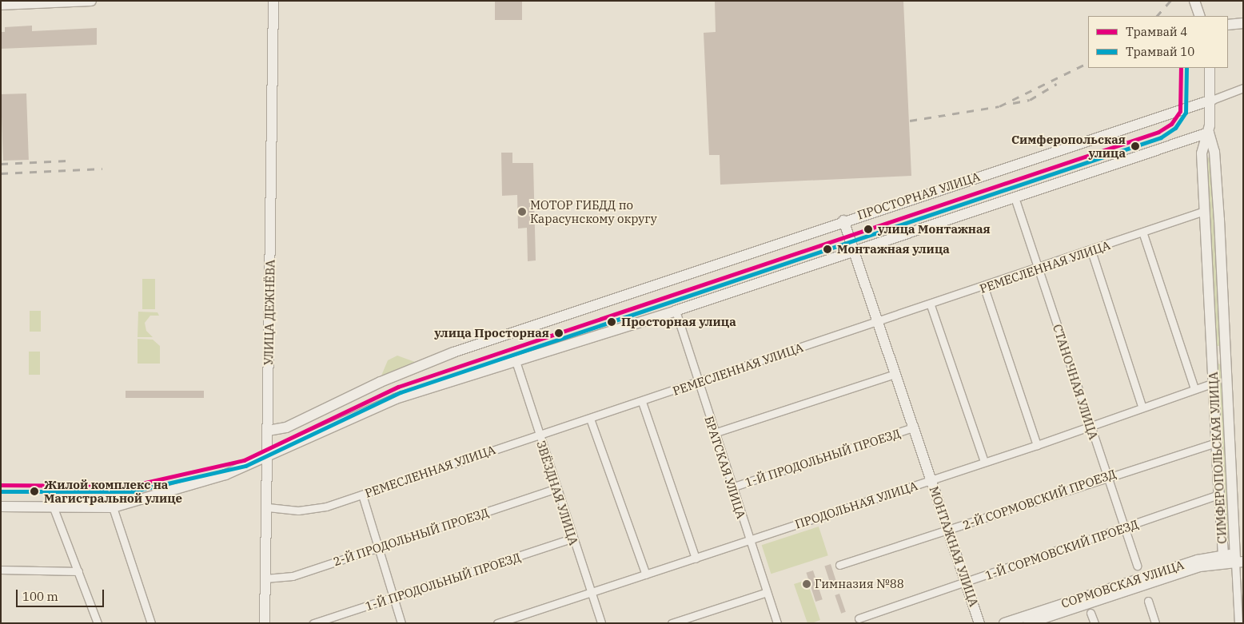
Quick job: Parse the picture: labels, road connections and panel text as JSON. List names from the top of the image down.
{
  "streets": {
    "street": [
      "ПРОСТОРНАЯ УЛИЦА",
      "РЕМЕСЛЕННАЯ УЛИЦА",
      "УЛИЦА ДЕЖНЁВА",
      "СТАНОЧНАЯ УЛИЦА",
      "1-Й ПРОДОЛЬНЫЙ ПРОЕЗД",
      "СИМФЕРОПОЛЬСКАЯ УЛИЦА",
      "БРАТСКАЯ УЛИЦА",
      "ЗВЁЗДНАЯ УЛИЦА",
      "2-Й СОРМОВСКИЙ ПРОЕЗД",
      "ПРОДОЛЬНАЯ УЛИЦА",
      "2-Й ПРОДОЛЬНЫЙ ПРОЕЗД",
      "МОНТАЖНАЯ УЛИЦА",
      "1-Й СОРМОВСКИЙ ПРОЕЗД",
      "СОРМОВСКАЯ УЛИЦА"
    ]
  },
  "crossings": [
    ["ПРОСТОРНАЯ УЛИЦА", "УЛИЦА ДЕЖНЁВА"],
    ["ПРОСТОРНАЯ УЛИЦА", "СИМФЕРОПОЛЬСКАЯ УЛИЦА"],
    ["ПРОСТОРНАЯ УЛИЦА", "МОНТАЖНАЯ УЛИЦА"],
    ["РЕМЕСЛЕННАЯ УЛИЦА", "УЛИЦА ДЕЖНЁВА"],
    ["РЕМЕСЛЕННАЯ УЛИЦА", "СТАНОЧНАЯ УЛИЦА"],
    ["РЕМЕСЛЕННАЯ УЛИЦА", "СИМФЕРОПОЛЬСКАЯ УЛИЦА"],
    ["РЕМЕСЛЕННАЯ УЛИЦА", "БРАТСКАЯ УЛИЦА"],
    ["РЕМЕСЛЕННАЯ УЛИЦА", "ЗВЁЗДНАЯ УЛИЦА"],
    ["РЕМЕСЛЕННАЯ УЛИЦА", "МОНТАЖНАЯ УЛИЦА"],
    ["УЛИЦА ДЕЖНЁВА", "2-Й ПРОДОЛЬНЫЙ ПРОЕЗД"],
    ["СТАНОЧНАЯ УЛИЦА", "2-Й СОРМОВСКИЙ ПРОЕЗД"],
    ["СТАНОЧНАЯ УЛИЦА", "ПРОДОЛЬНАЯ УЛИЦА"],
    ["СТАНОЧНАЯ УЛИЦА", "1-Й СОРМОВСКИЙ ПРОЕЗД"],
    ["1-Й ПРОДОЛЬНЫЙ ПРОЕЗД", "БРАТСКАЯ УЛИЦА"],
    ["1-Й ПРОДОЛЬНЫЙ ПРОЕЗД", "ЗВЁЗДНАЯ УЛИЦА"],
    ["1-Й ПРОДОЛЬНЫЙ ПРОЕЗД", "МОНТАЖНАЯ УЛИЦА"],
    ["СИМФЕРОПОЛЬСКАЯ УЛИЦА", "2-Й СОРМОВСКИЙ ПРОЕЗД"],
    ["СИМФЕРОПОЛЬСКАЯ УЛИЦА", "ПРОДОЛЬНАЯ УЛИЦА"],
    ["СИМФЕРОПОЛЬСКАЯ УЛИЦА", "1-Й СОРМОВСКИЙ ПРОЕЗД"],
    ["СИМФЕРОПОЛЬСКАЯ УЛИЦА", "СОРМОВСКАЯ УЛИЦА"],
    ["БРАТСКАЯ УЛИЦА", "ПРОДОЛЬНАЯ УЛИЦА"],
    ["ЗВЁЗДНАЯ УЛИЦА", "ПРОДОЛЬНАЯ УЛИЦА"],
    ["ЗВЁЗДНАЯ УЛИЦА", "2-Й ПРОДОЛЬНЫЙ ПРОЕЗД"],
    ["2-Й СОРМОВСКИЙ ПРОЕЗД", "МОНТАЖНАЯ УЛИЦА"],
    ["ПРОДОЛЬНАЯ УЛИЦА", "МОНТАЖНАЯ УЛИЦА"],
    ["МОНТАЖНАЯ УЛИЦА", "1-Й СОРМОВСКИЙ ПРОЕЗД"]
  ],
  "places": [
    "Симферопольская улица",
    "МОТОР ГИБДД по Карасунскому округу",
    "улица Монтажная",
    "Монтажная улица",
    "Просторная улица",
    "улица Просторная",
    "Жилой комплекс на Магистральной улице",
    "Гимназия №88"
  ],
  "lines": ["tram line 4", "tram line 10"],
  "legend": ["Трамвай 4", "Трамвай 10"],
  "scale_bar": "100 m"
}
